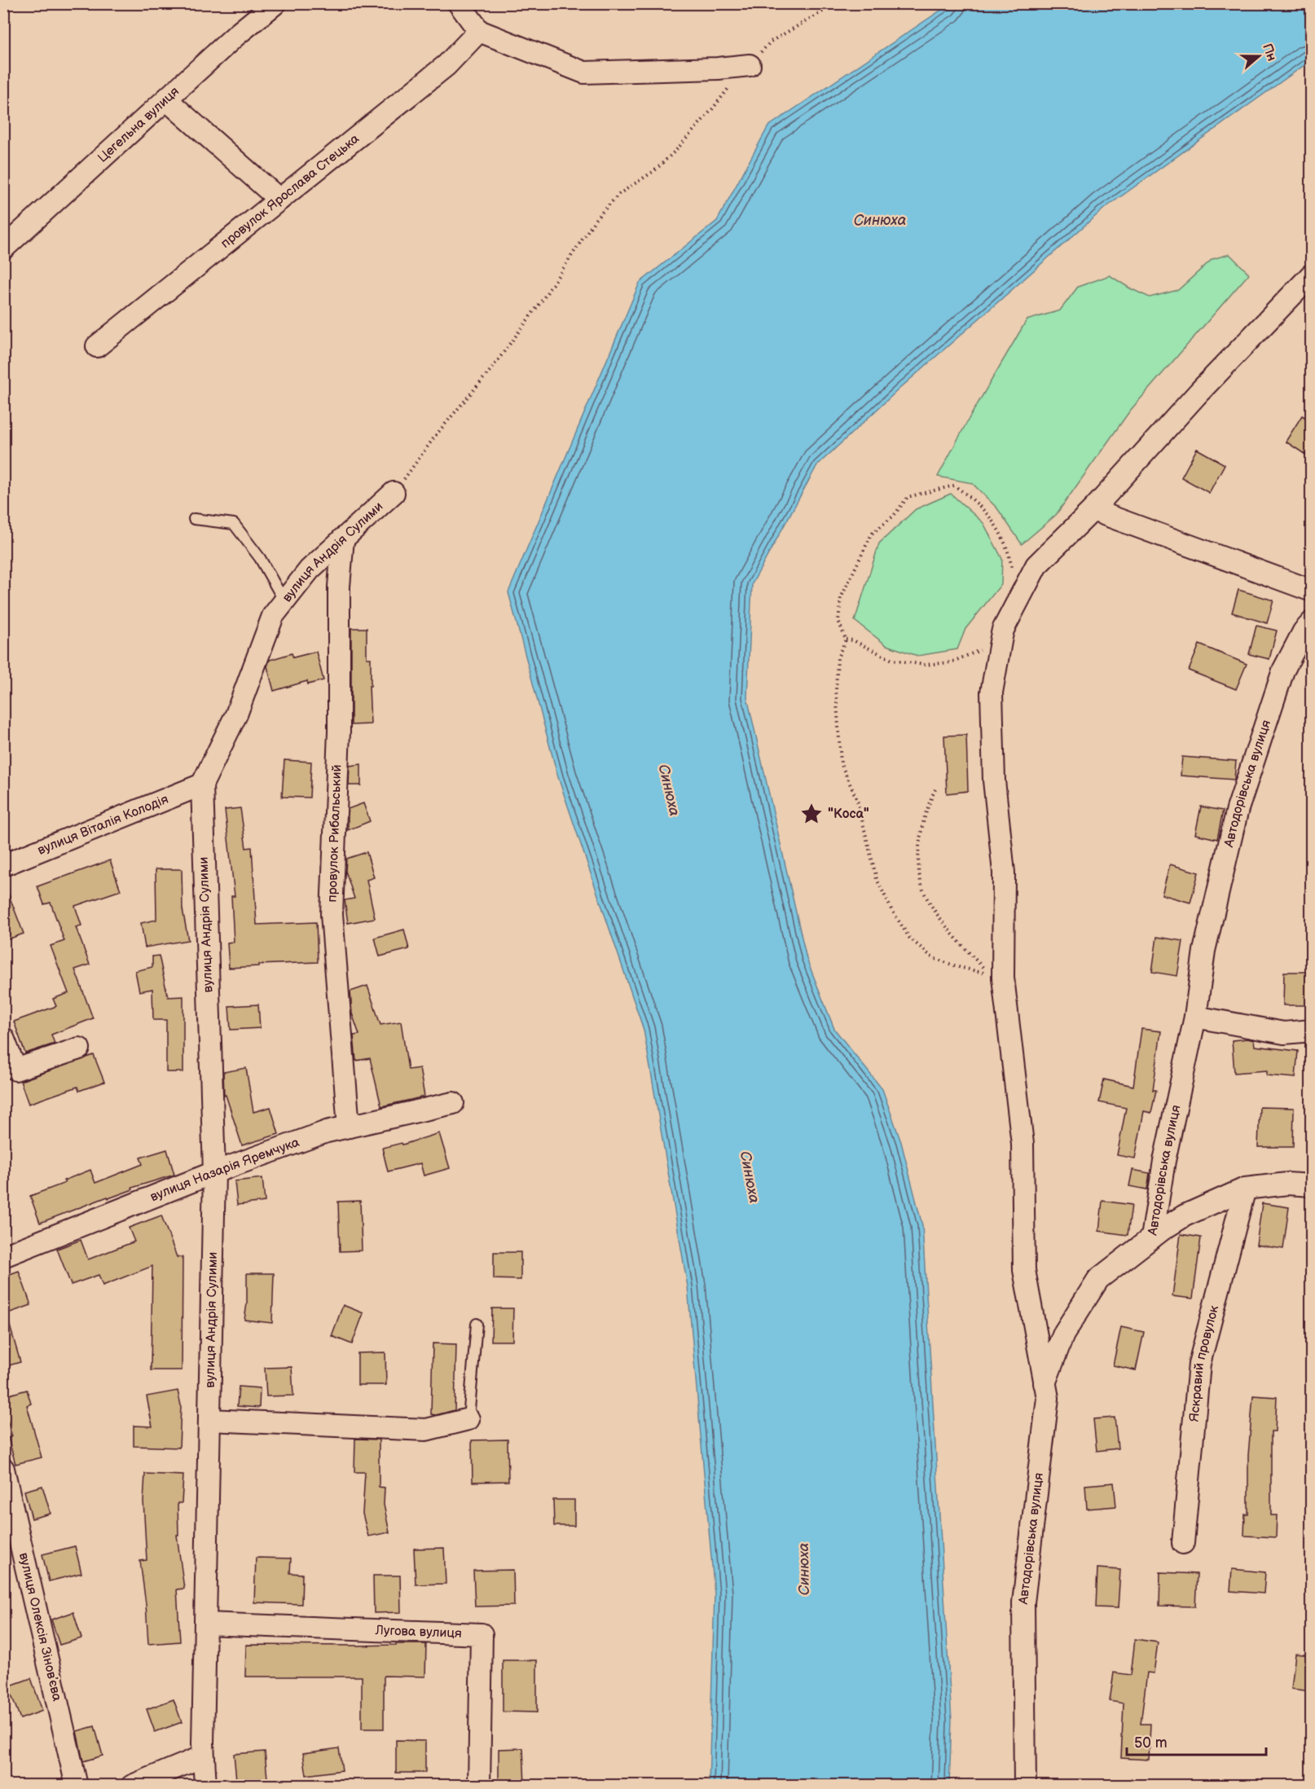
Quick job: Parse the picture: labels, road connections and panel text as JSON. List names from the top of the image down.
{
  "streets": {
    "street": [
      "Цегельна вулиця",
      "провулок Ярослава Стецька",
      "вулиця Андрія Сулими",
      "Автодорівська вулиця",
      "вулиця Віталія Колодія",
      "провулок Рибальський",
      "вулиця Назарія Яремчука",
      "Яскравий провулок",
      "вулиця Олексія Зіновʼєва",
      "Лугова вулиця"
    ]
  },
  "crossings": [
    ["вулиця Андрія Сулими", "вулиця Віталія Колодія"],
    ["вулиця Андрія Сулими", "провулок Рибальський"],
    ["вулиця Андрія Сулими", "вулиця Назарія Яремчука"],
    ["вулиця Андрія Сулими", "Лугова вулиця"],
    ["провулок Рибальський", "вулиця Назарія Яремчука"]
  ],
  "water": ["Синюха"],
  "places": {
    "place": ["\"Коса\""]
  },
  "scale_bar": "50 m",
  "north": "right"
}
